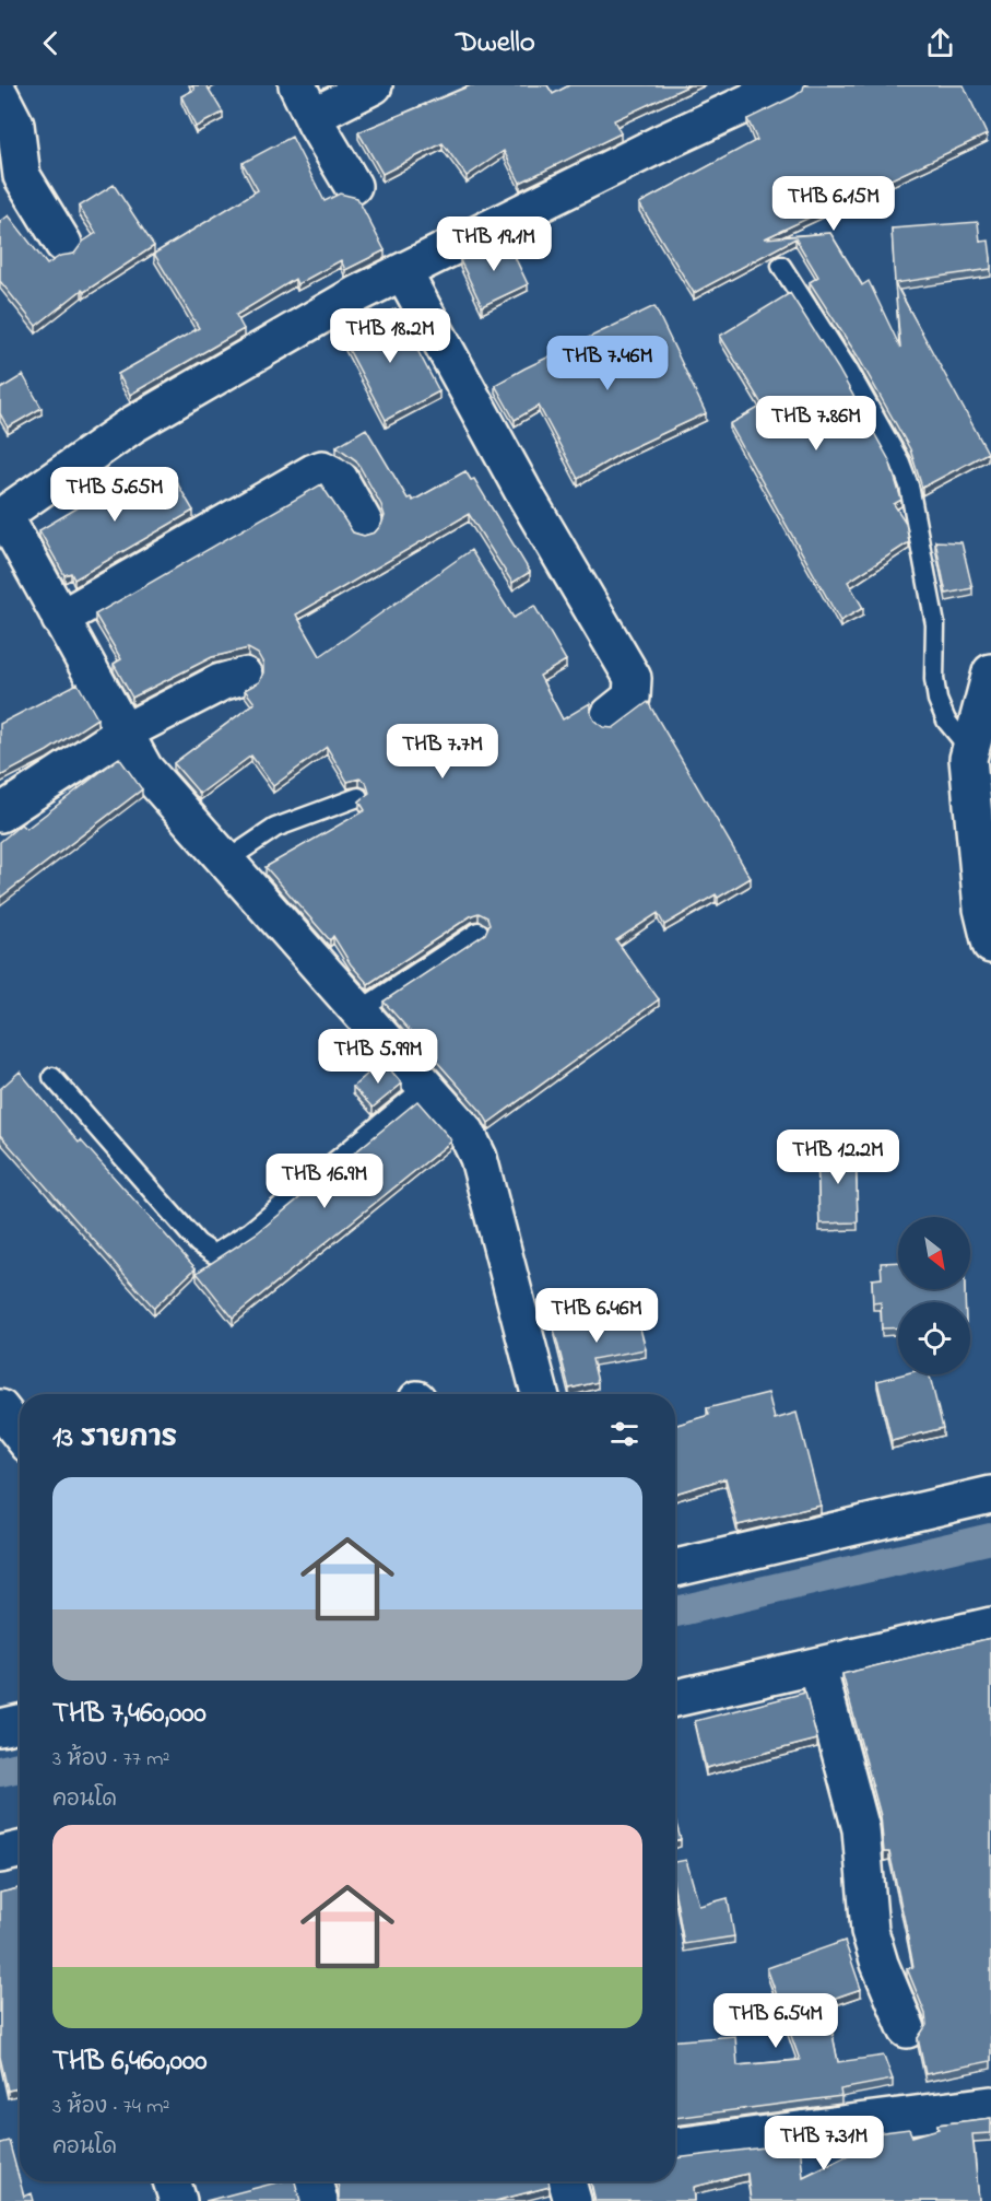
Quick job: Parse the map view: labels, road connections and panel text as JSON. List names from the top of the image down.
{
  "north": "bottom right",
  "page": {
    "header": "Dwello",
    "price": [
      "THB 6.15M",
      "THB 19.1M",
      "THB 18.2M",
      "THB 7.46M",
      "THB 7.86M",
      "THB 5.65M",
      "THB 7.7M",
      "THB 5.99M",
      "THB 12.2M",
      "THB 16.9M",
      "THB 6.46M",
      "THB 6.54M",
      "THB 7.31M"
    ],
    "heading": "13 รายการ",
    "list": [
      {
        "name": "THB 7,460,000",
        "note": "3 ห้อง · 77 m² · คอนโด"
      },
      {
        "name": "THB 6,460,000",
        "note": "3 ห้อง · 74 m² · คอนโด"
      }
    ]
  }
}
